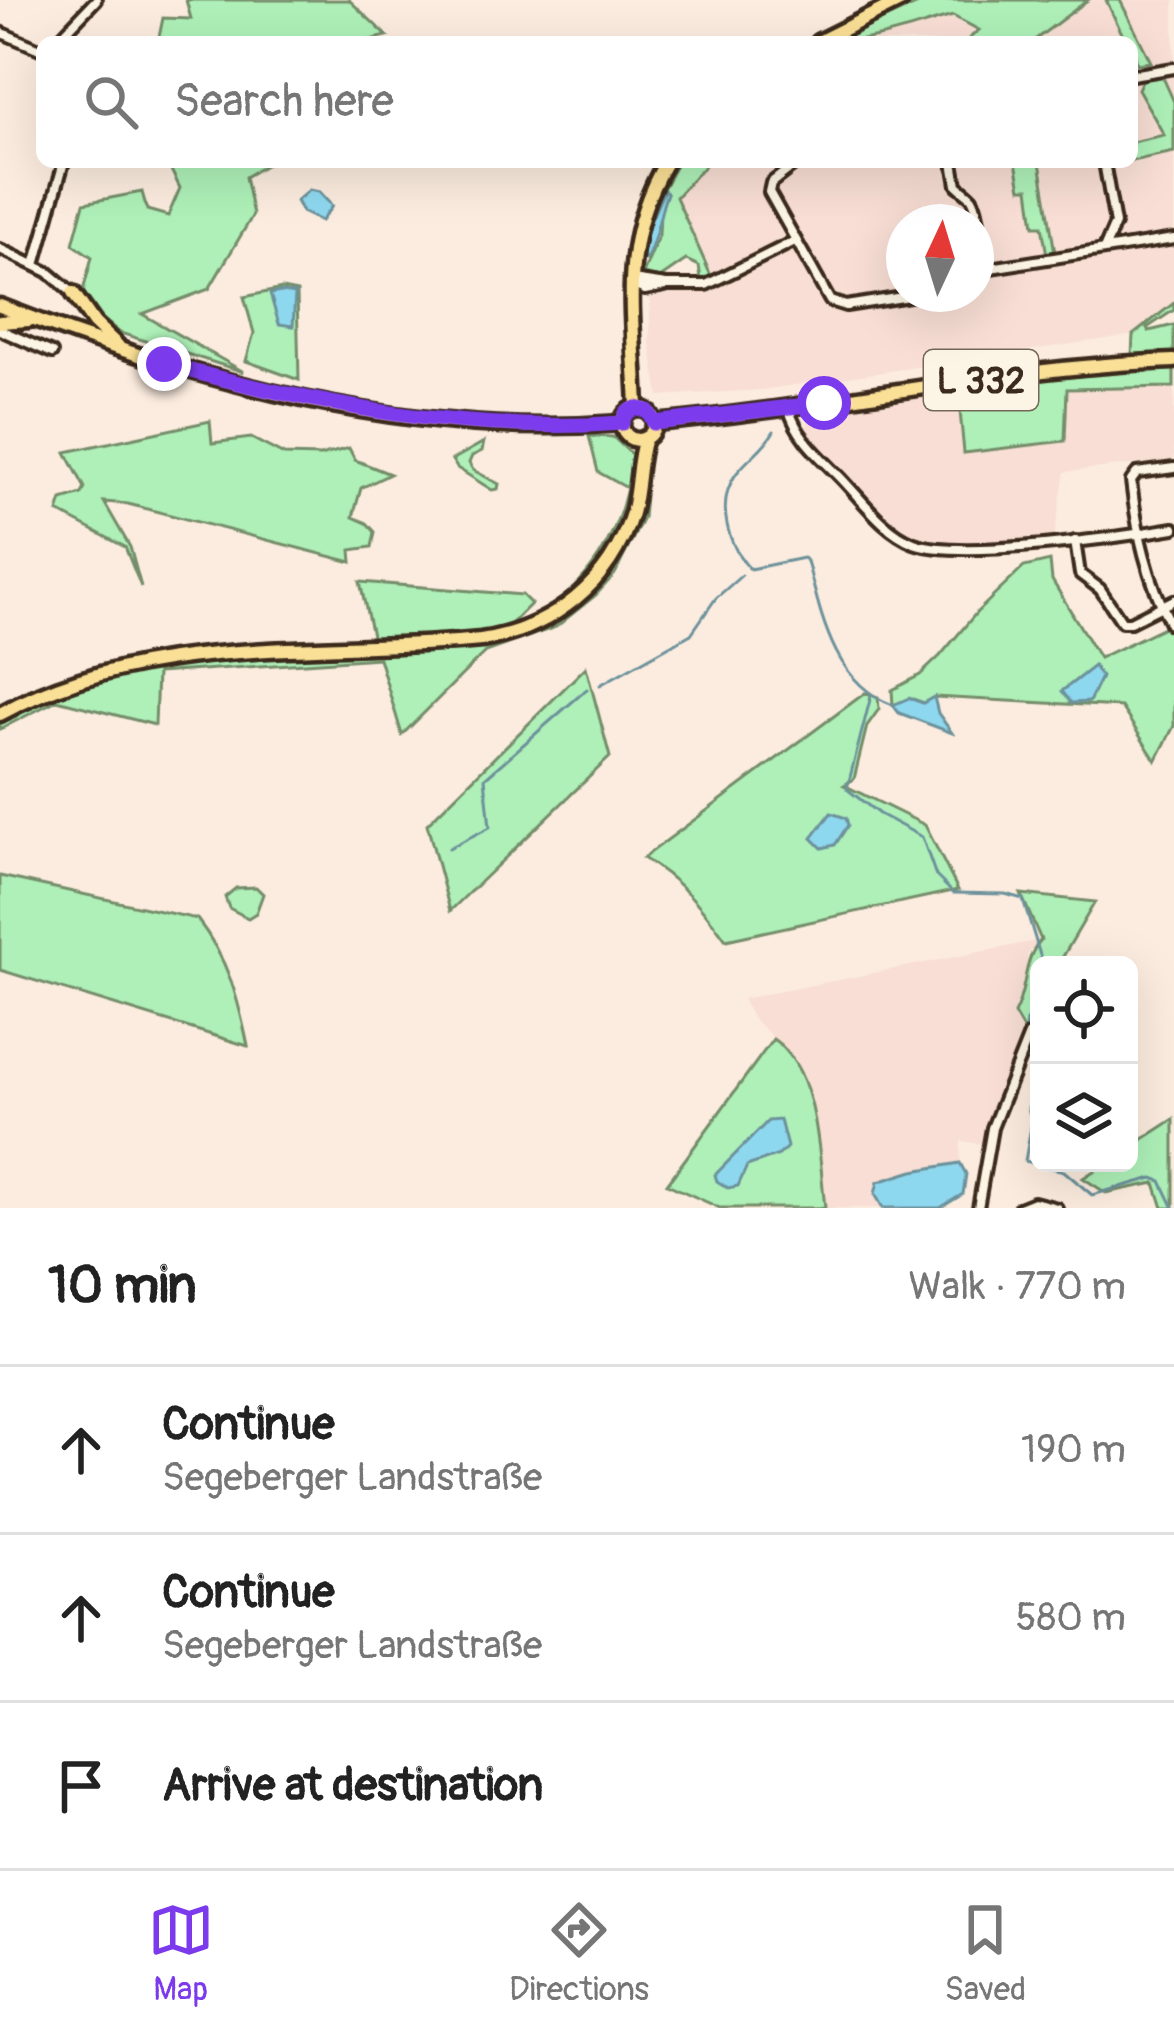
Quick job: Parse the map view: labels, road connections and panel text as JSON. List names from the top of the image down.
{
  "streets": {
    "main road": ["L 332"]
  },
  "north": "top",
  "page": {
    "search": "Search here",
    "heading": ["10 min", "Walk · 770 m"],
    "list": [
      ["Continue", "Segeberger Landstraße", "190 m"],
      ["Continue", "Segeberger Landstraße", "580 m"],
      "Arrive at destination"
    ],
    "nav": ["Map", "Directions", "Saved"]
  }
}
